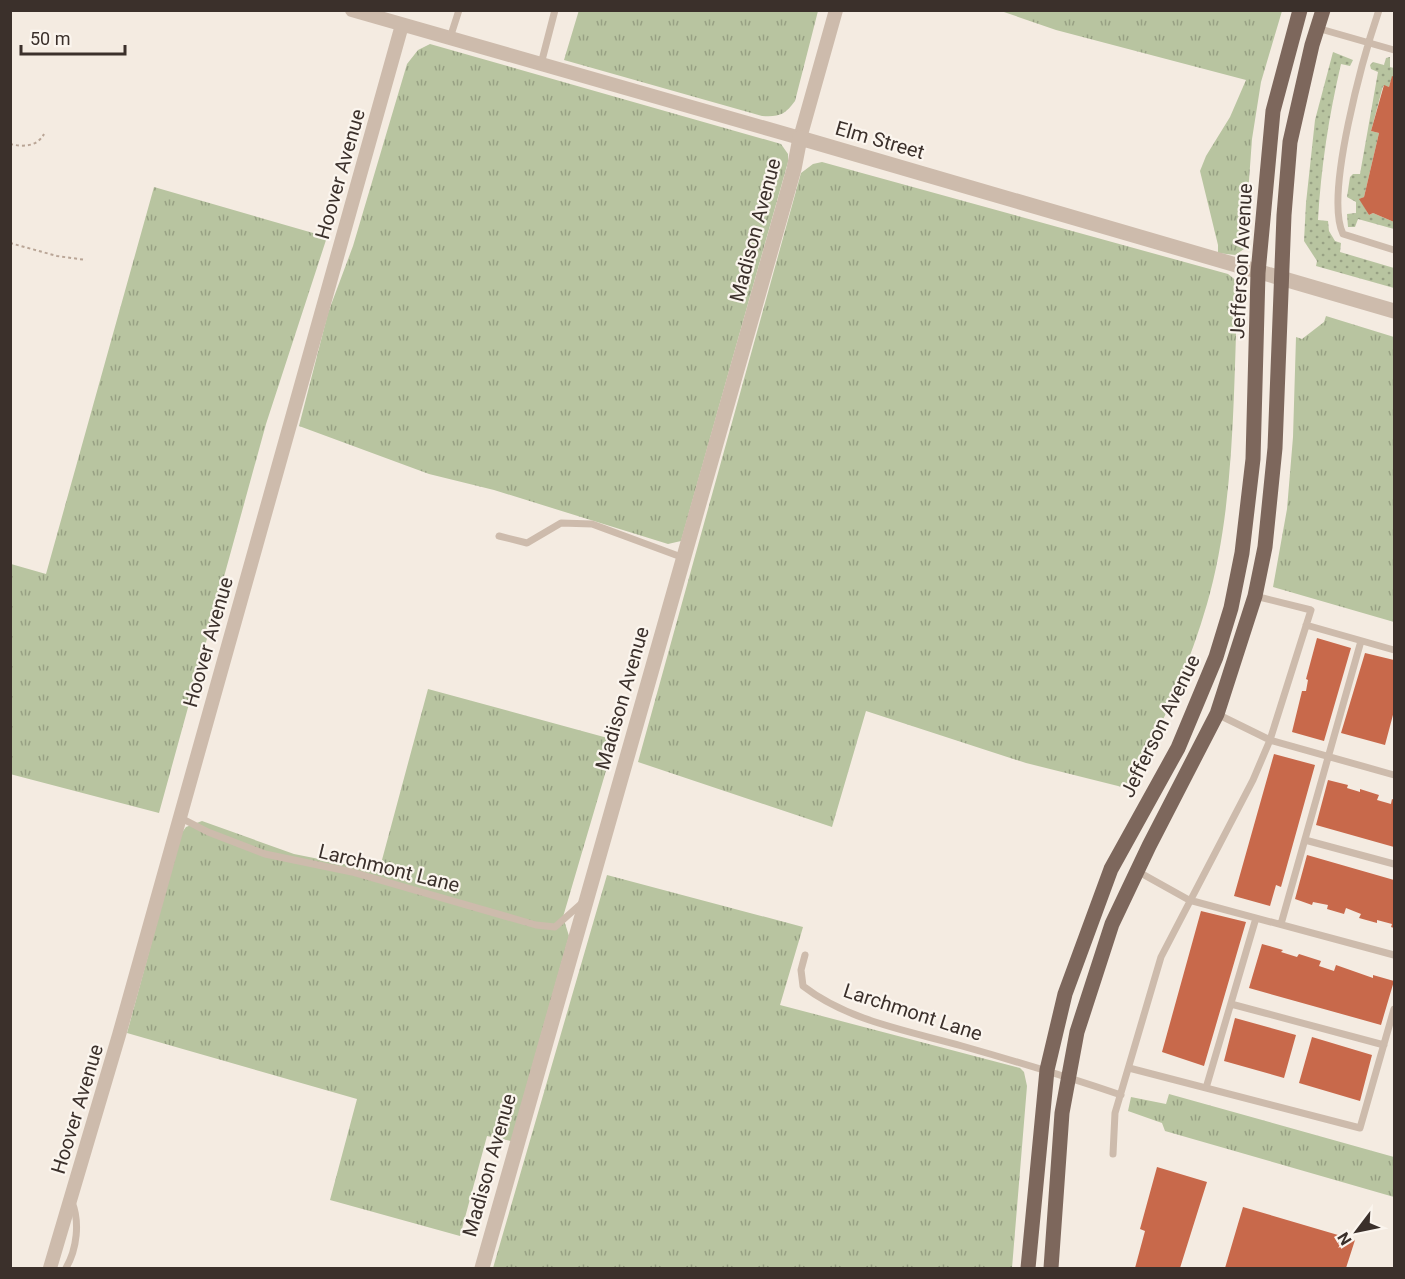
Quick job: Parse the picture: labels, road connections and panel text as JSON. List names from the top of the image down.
{
  "streets": {
    "main road": ["Jefferson Avenue"],
    "street": ["Elm Street", "Hoover Avenue", "Madison Avenue"],
    "lane": ["Larchmont Lane"]
  },
  "crossings": [
    ["Elm Street", "Hoover Avenue"],
    ["Elm Street", "Madison Avenue"],
    ["Elm Street", "Jefferson Avenue"],
    ["Hoover Avenue", "Larchmont Lane"],
    ["Madison Avenue", "Larchmont Lane"],
    ["Jefferson Avenue", "Larchmont Lane"]
  ],
  "scale_bar": "50 m",
  "north": "bottom left"
}
